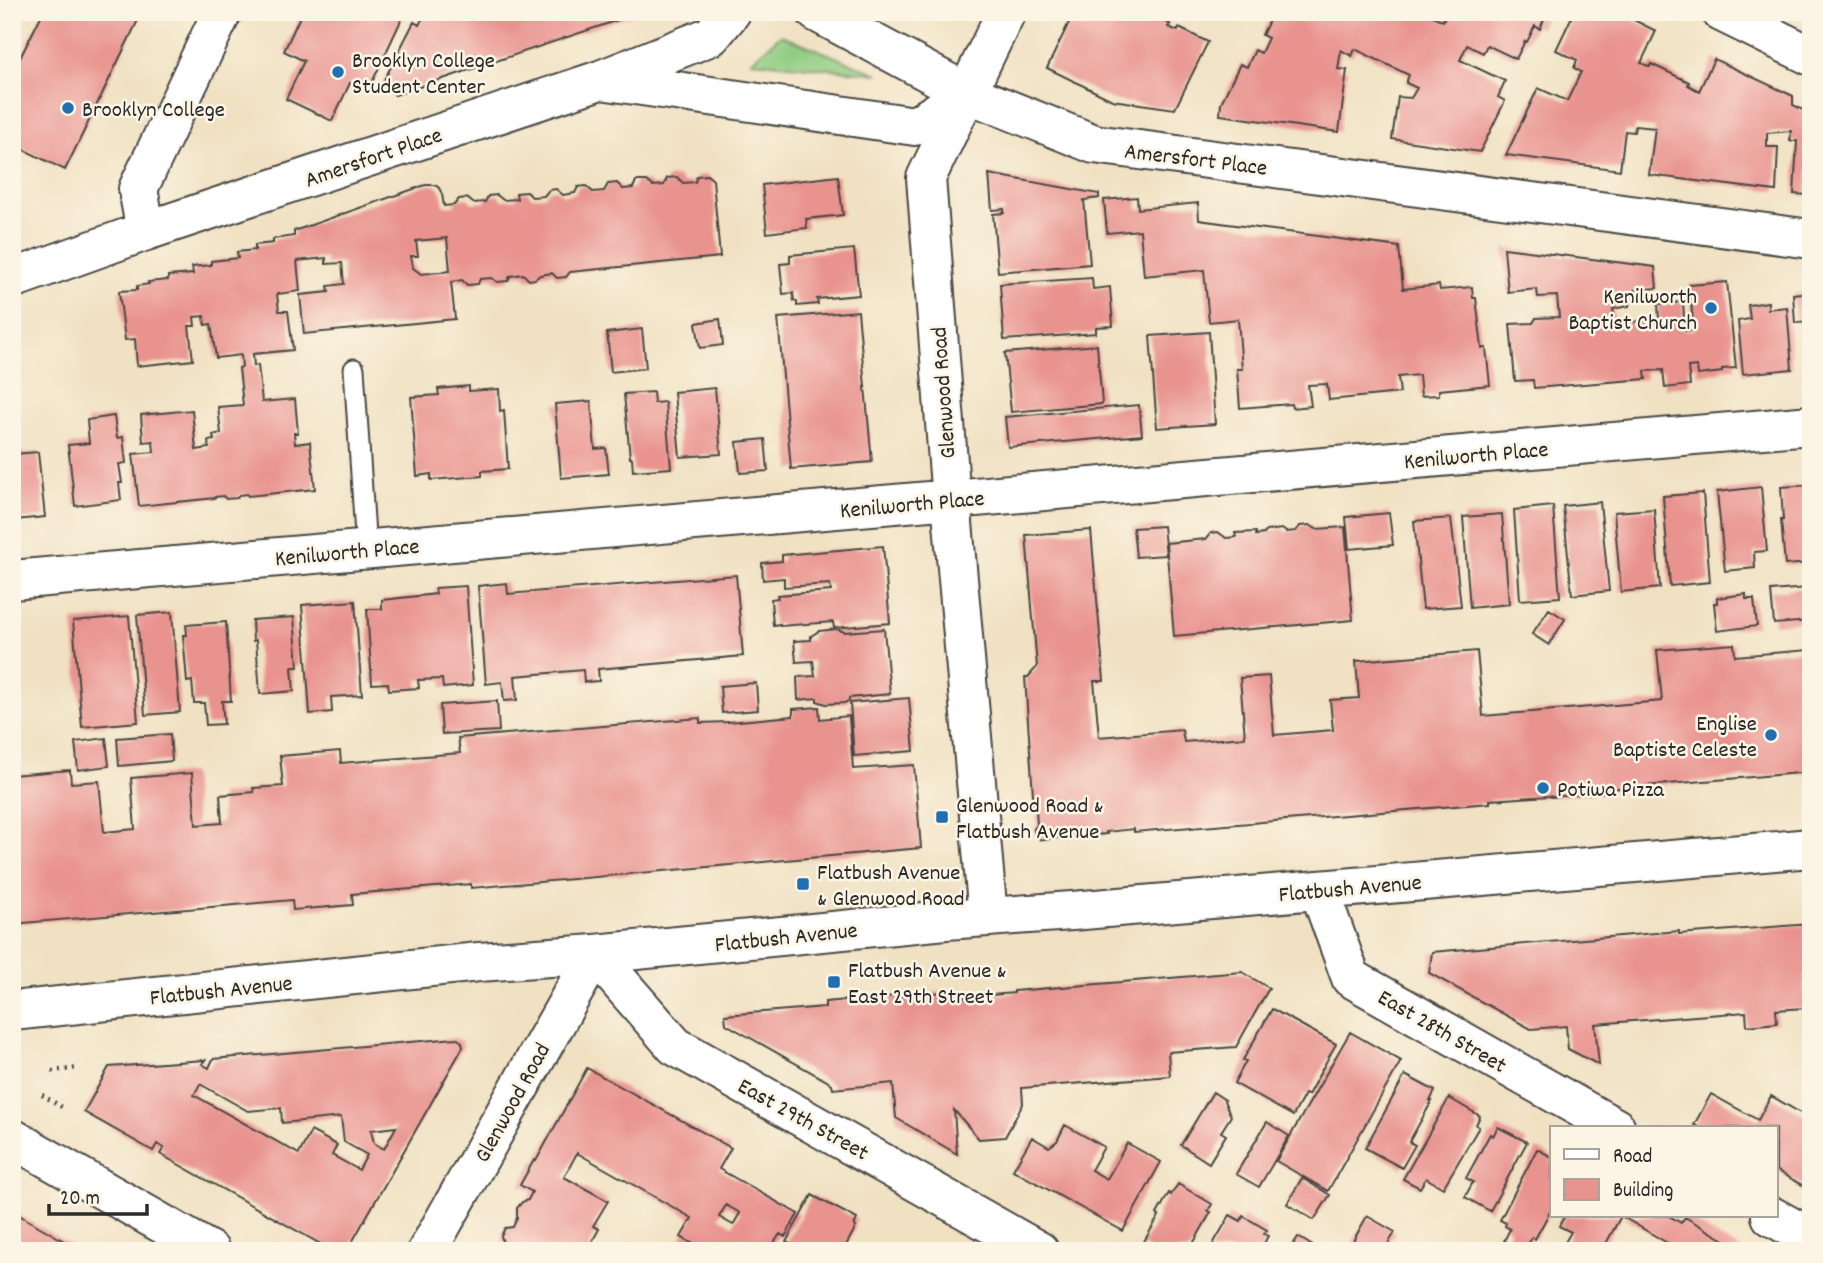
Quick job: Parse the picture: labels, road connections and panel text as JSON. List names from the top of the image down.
{
  "streets": {
    "street": [
      "Amersfort Place",
      "Glenwood Road",
      "Kenilworth Place",
      "Flatbush Avenue",
      "East 28th Street",
      "East 29th Street"
    ]
  },
  "crossings": [
    ["Amersfort Place", "Glenwood Road"],
    ["Glenwood Road", "Kenilworth Place"],
    ["Glenwood Road", "Flatbush Avenue"],
    ["Glenwood Road", "East 29th Street"],
    ["Flatbush Avenue", "East 28th Street"],
    ["Flatbush Avenue", "East 29th Street"]
  ],
  "places": {
    "other": [
      "Brooklyn College Student Center",
      "Brooklyn College",
      "Kenilworth Baptist Church",
      "Englise Baptiste Celeste",
      "Potiwa Pizza"
    ],
    "transit": ["Glenwood Road & Flatbush Avenue", "Flatbush Avenue & Glenwood Road", "Flatbush Avenue & East 29th Street"]
  },
  "legend": ["Road", "Building"],
  "scale_bar": "20 m"
}
